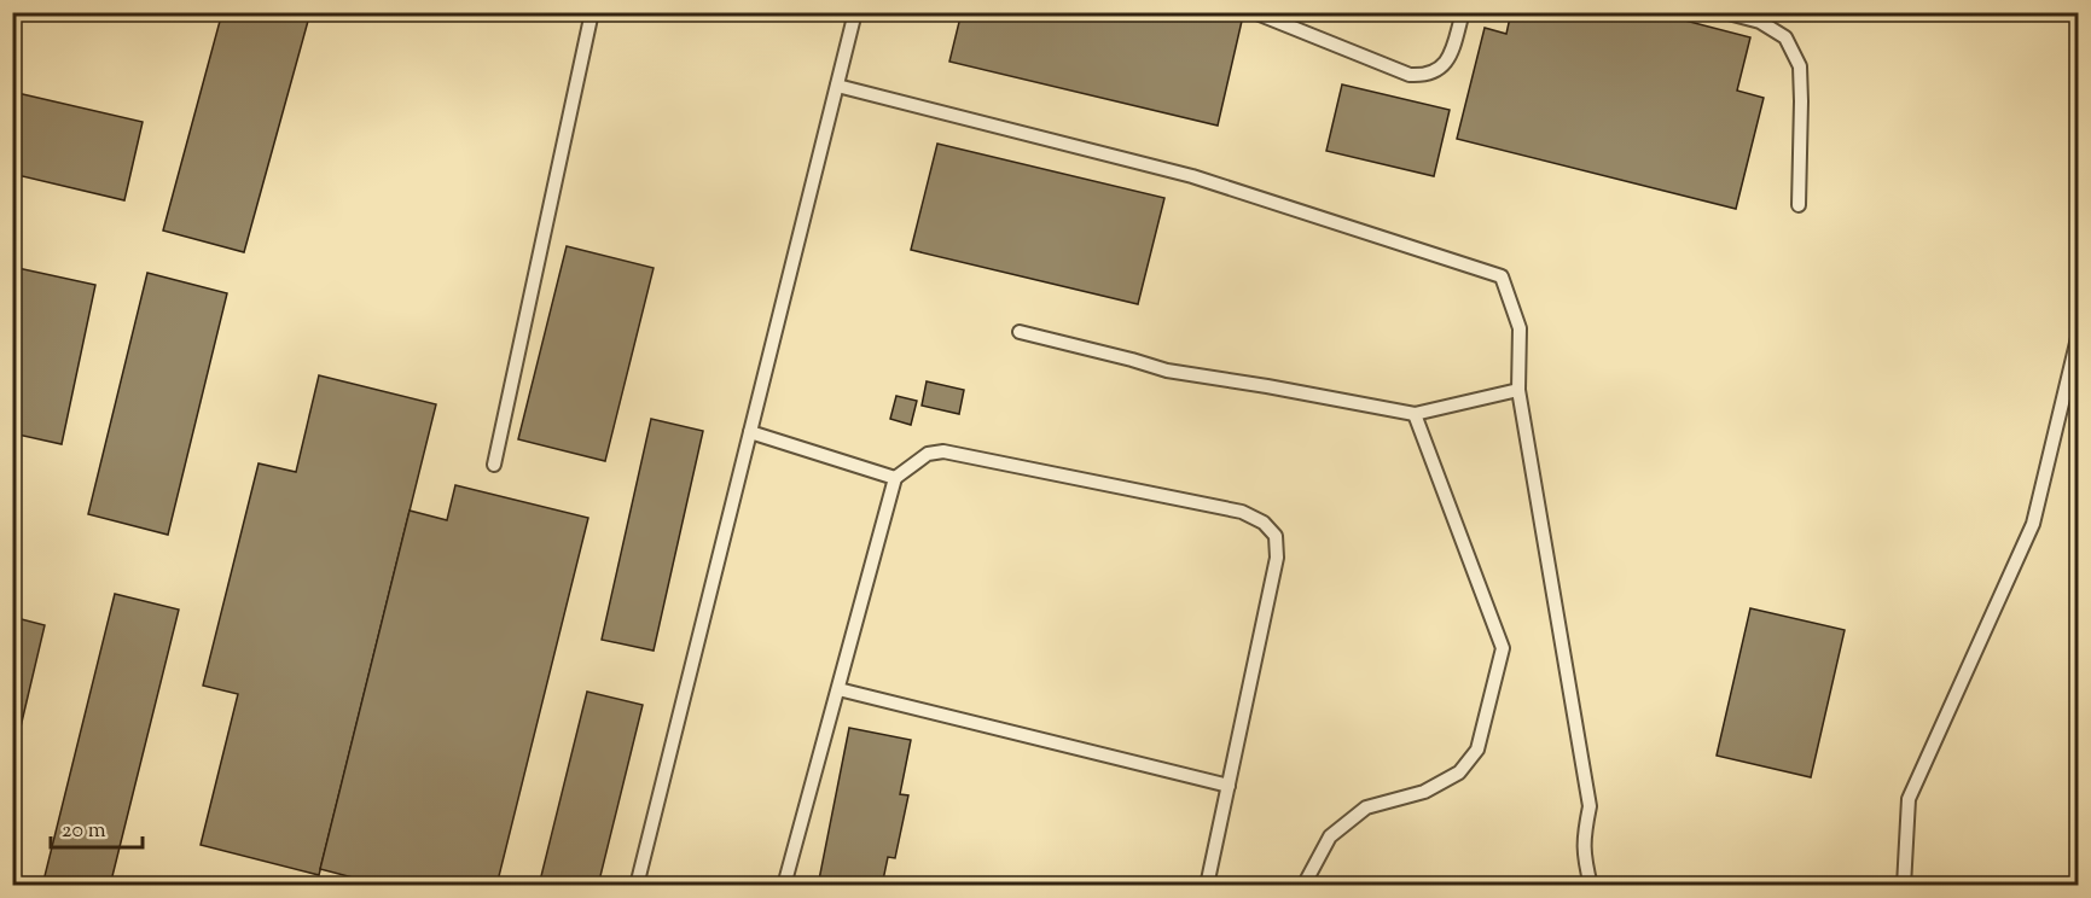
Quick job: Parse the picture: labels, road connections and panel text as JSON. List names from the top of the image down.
{
  "scale_bar": "20 m"
}
